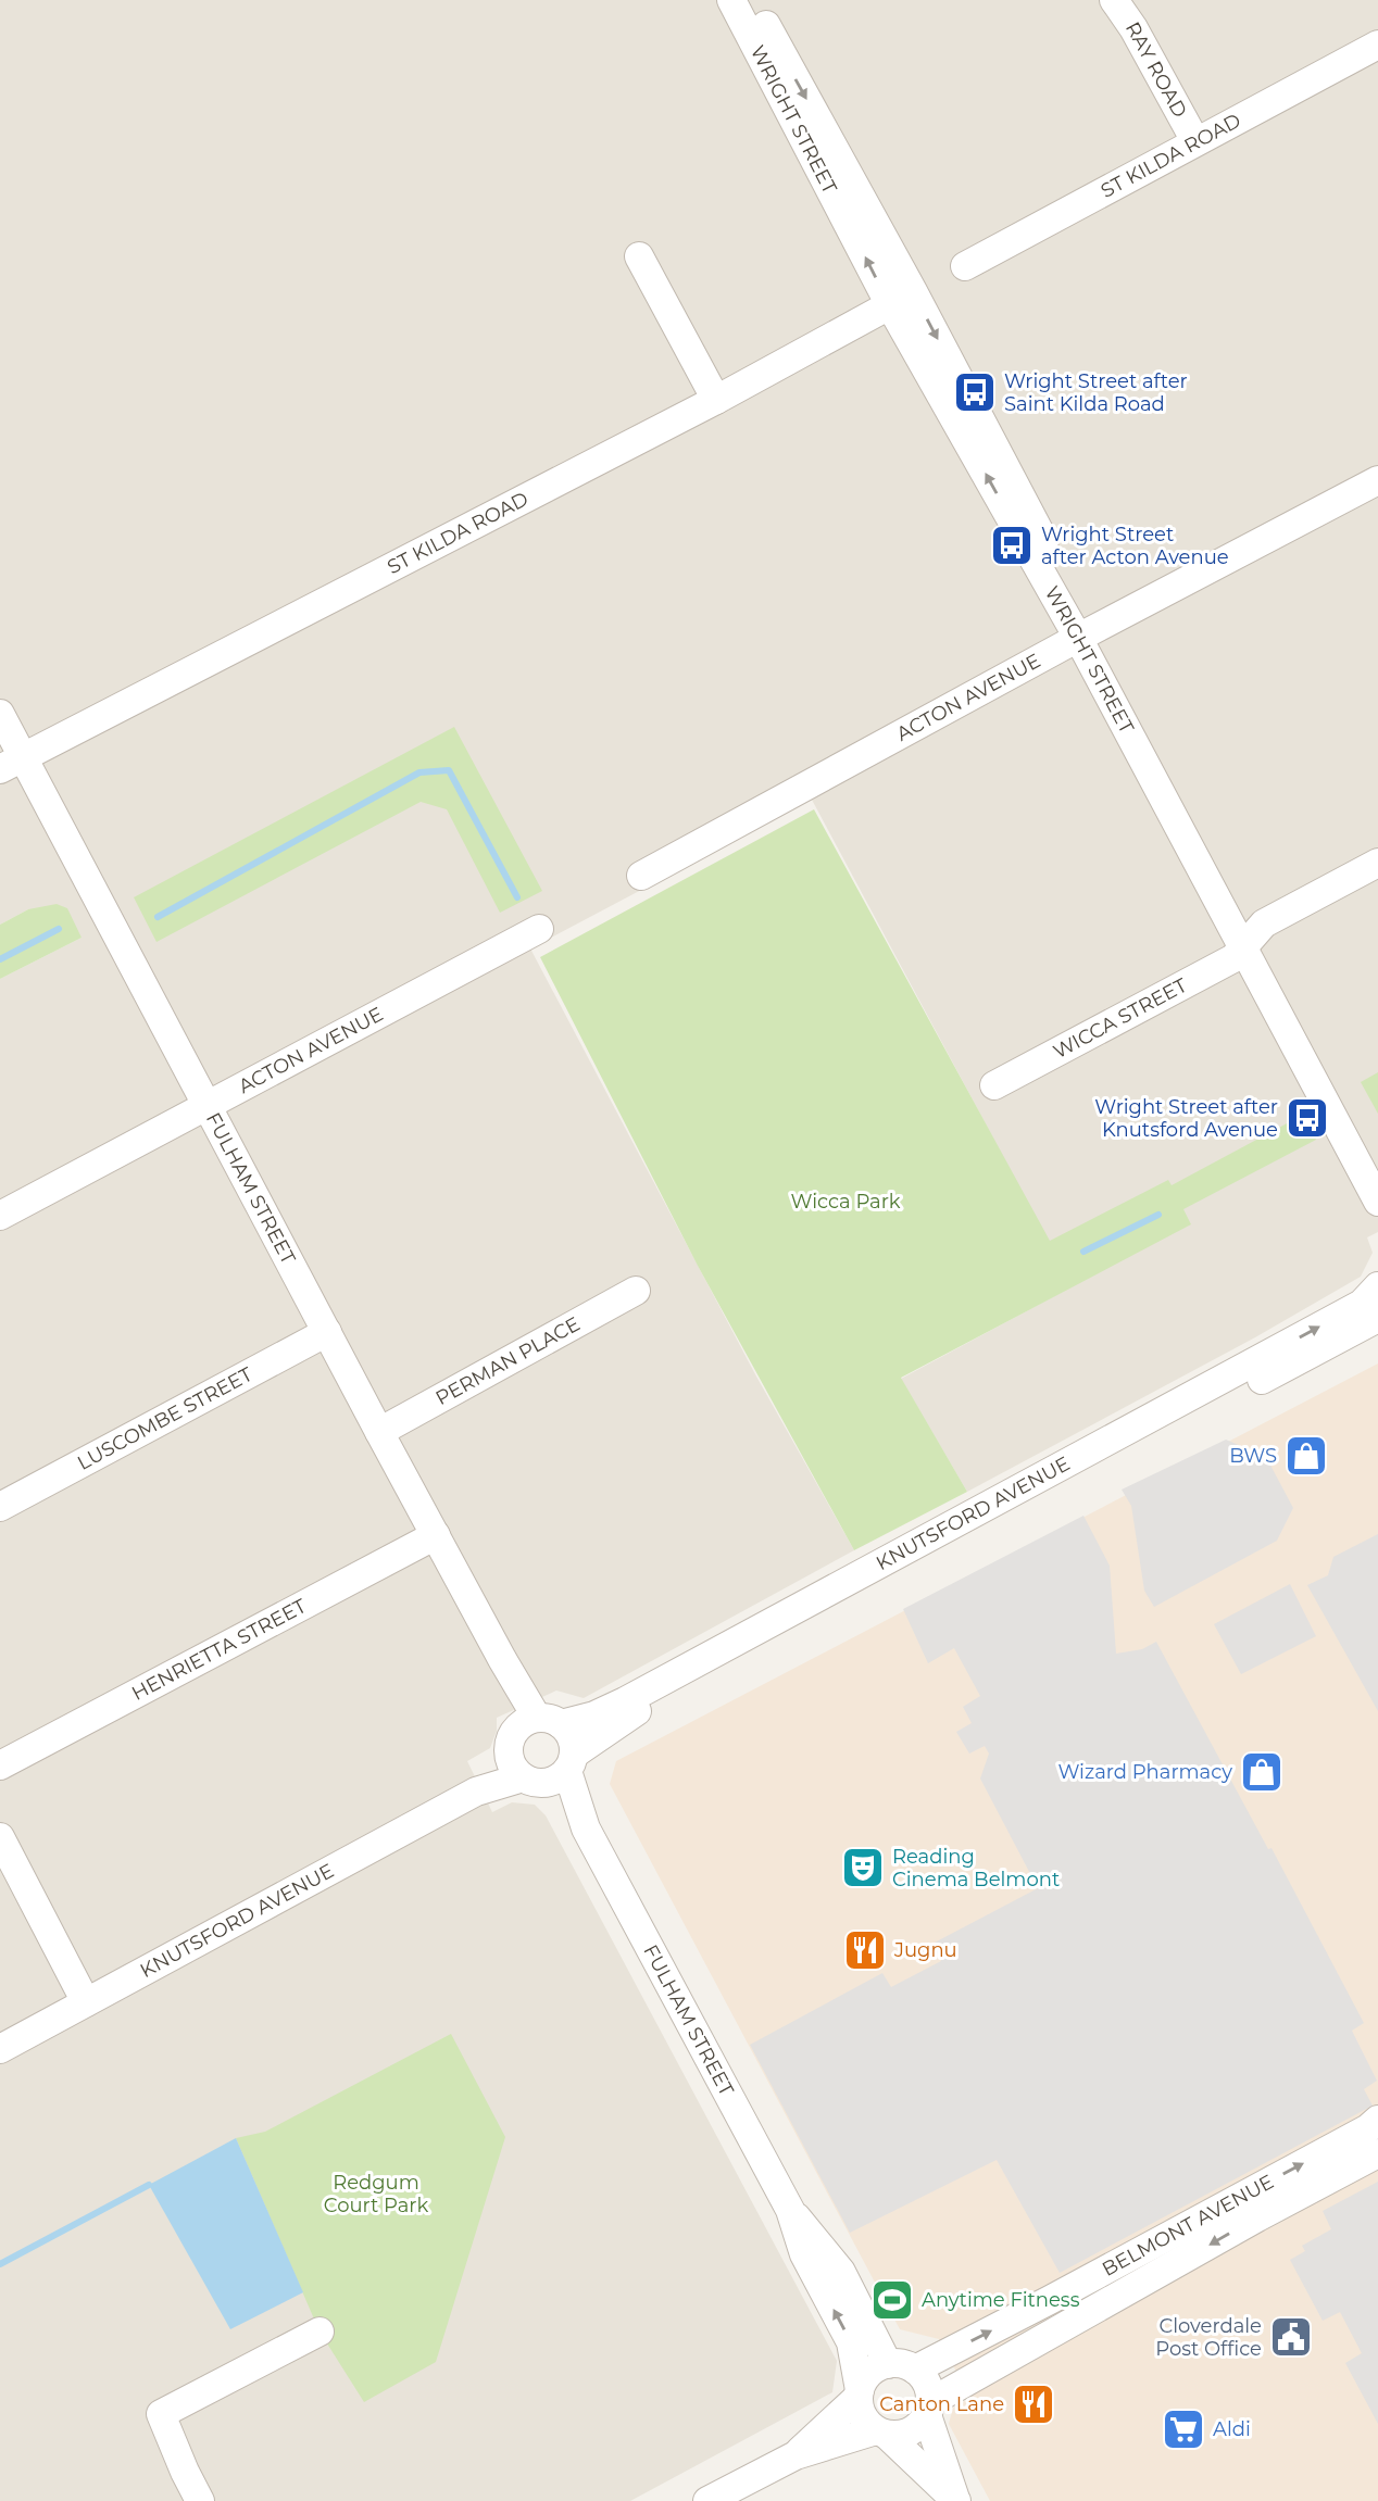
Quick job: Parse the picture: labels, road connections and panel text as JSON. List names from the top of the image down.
{
  "streets": {
    "street": [
      "RAY ROAD",
      "WRIGHT STREET",
      "ST KILDA ROAD",
      "ACTON AVENUE",
      "WICCA STREET",
      "FULHAM STREET",
      "PERMAN PLACE",
      "LUSCOMBE STREET",
      "KNUTSFORD AVENUE",
      "HENRIETTA STREET",
      "BELMONT AVENUE"
    ]
  },
  "crossings": [
    ["RAY ROAD", "ST KILDA ROAD"],
    ["WRIGHT STREET", "ST KILDA ROAD"],
    ["WRIGHT STREET", "ACTON AVENUE"],
    ["WRIGHT STREET", "WICCA STREET"],
    ["ST KILDA ROAD", "FULHAM STREET"],
    ["ACTON AVENUE", "FULHAM STREET"],
    ["FULHAM STREET", "PERMAN PLACE"],
    ["FULHAM STREET", "LUSCOMBE STREET"],
    ["FULHAM STREET", "KNUTSFORD AVENUE"],
    ["FULHAM STREET", "HENRIETTA STREET"],
    ["FULHAM STREET", "BELMONT AVENUE"]
  ],
  "parks": ["Wicca Park", "Redgum Court Park"],
  "places": {
    "bus stop": ["Wright Street after Saint Kilda Road", "Wright Street after Acton Avenue", "Wright Street after Knutsford Avenue"],
    "shop": ["BWS", "Wizard Pharmacy"],
    "theatre": ["Reading Cinema Belmont"],
    "restaurant": ["Jugnu", "Canton Lane"],
    "sports": ["Anytime Fitness"],
    "public building": ["Cloverdale Post Office"],
    "supermarket": ["Aldi"]
  }
}
